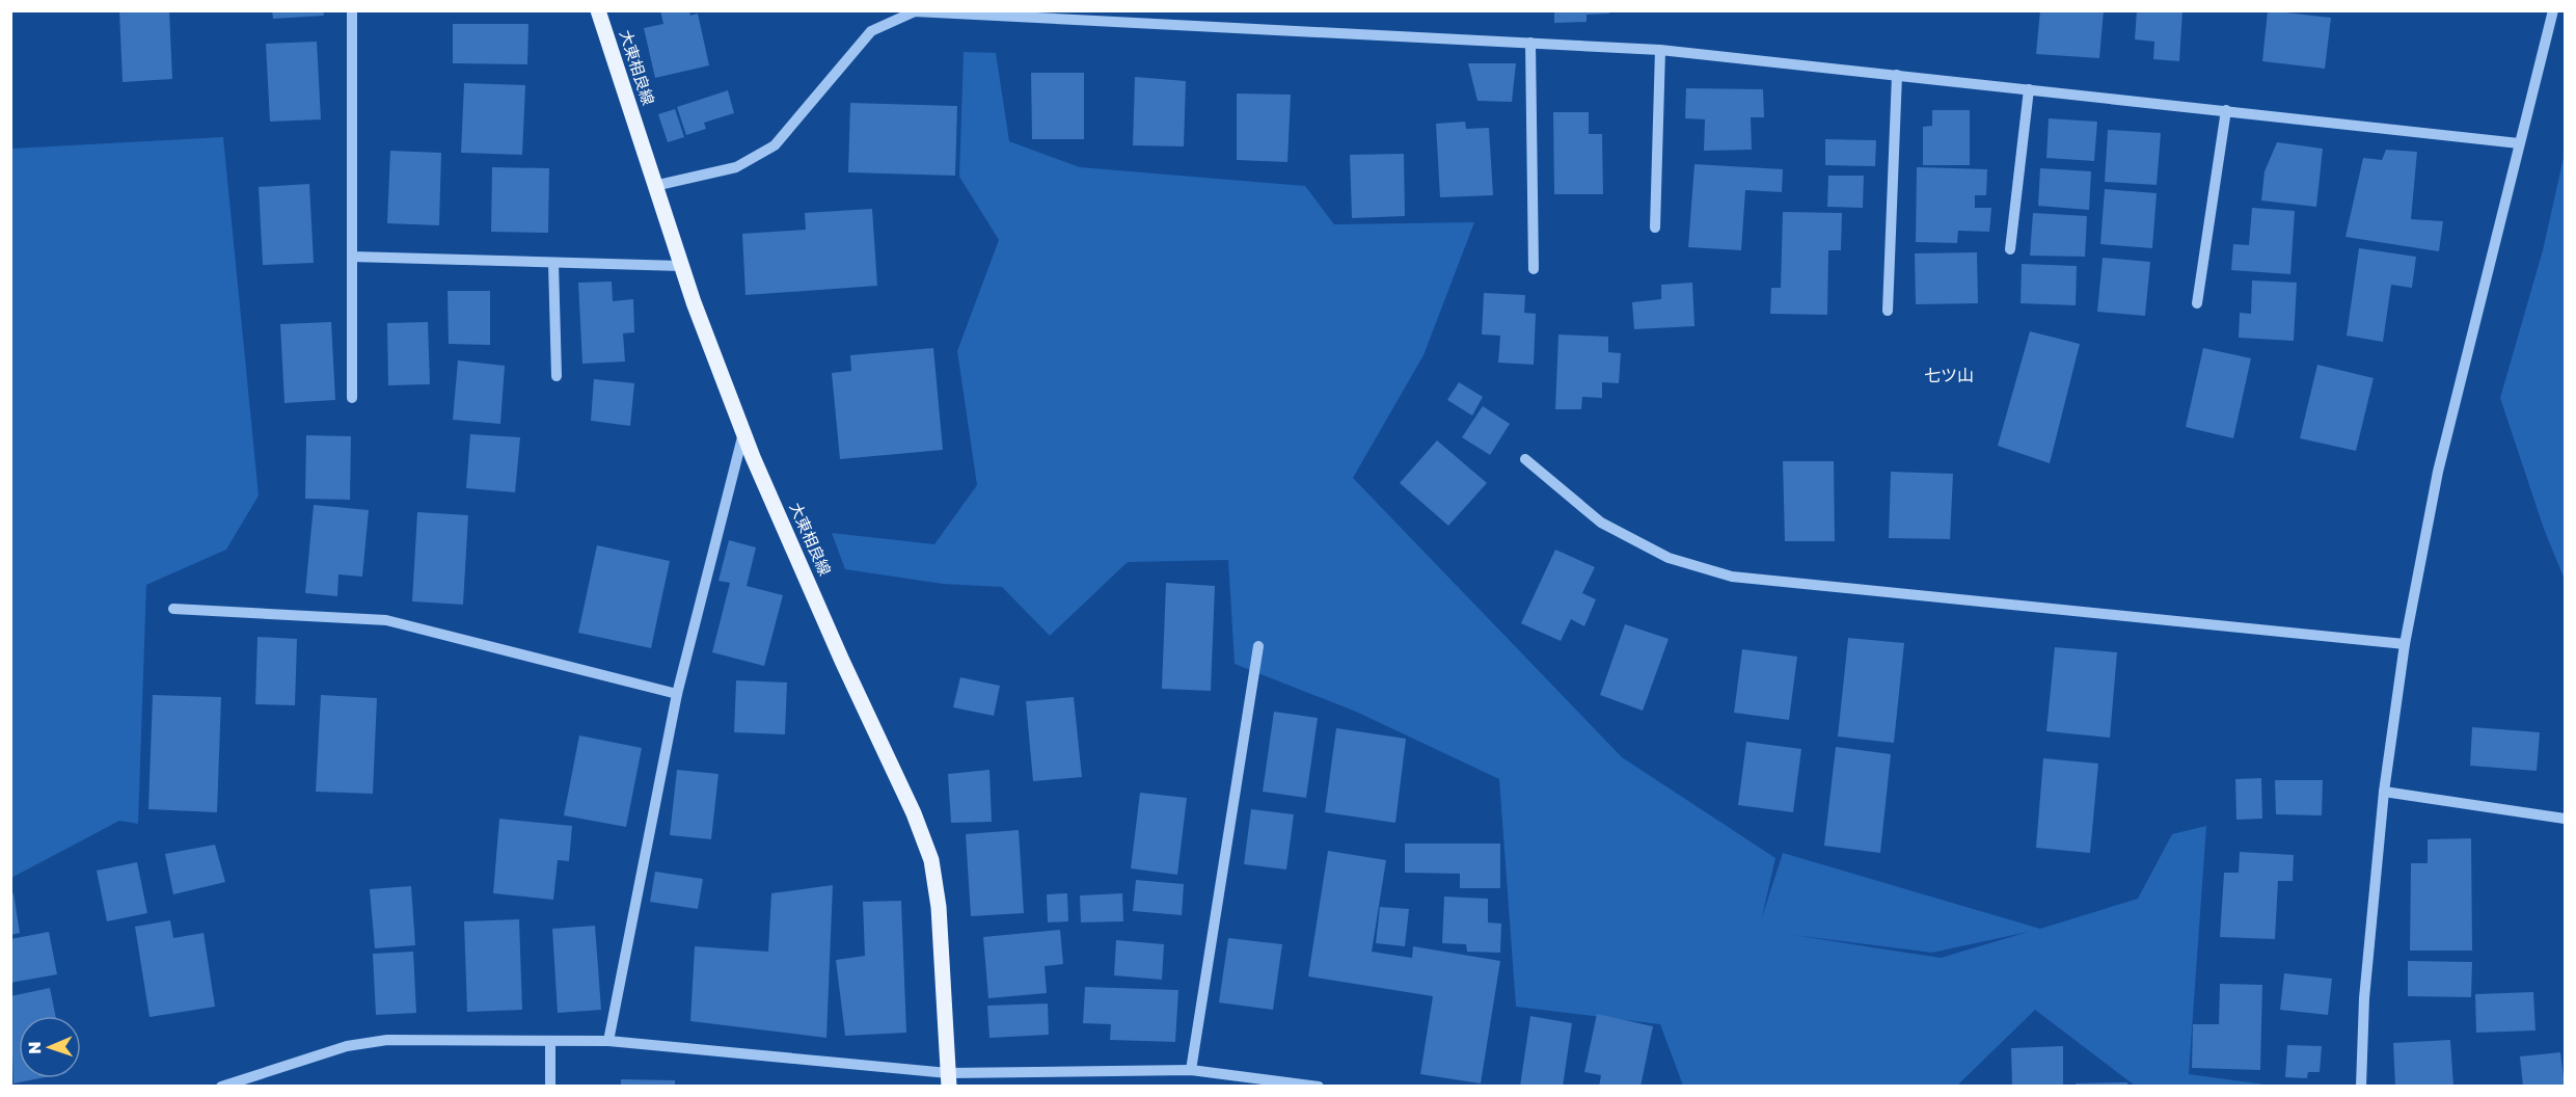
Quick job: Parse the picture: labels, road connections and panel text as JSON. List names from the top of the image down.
{
  "streets": {
    "main road": ["大東相良線"]
  },
  "districts": ["七ツ山"],
  "north": "left"
}
